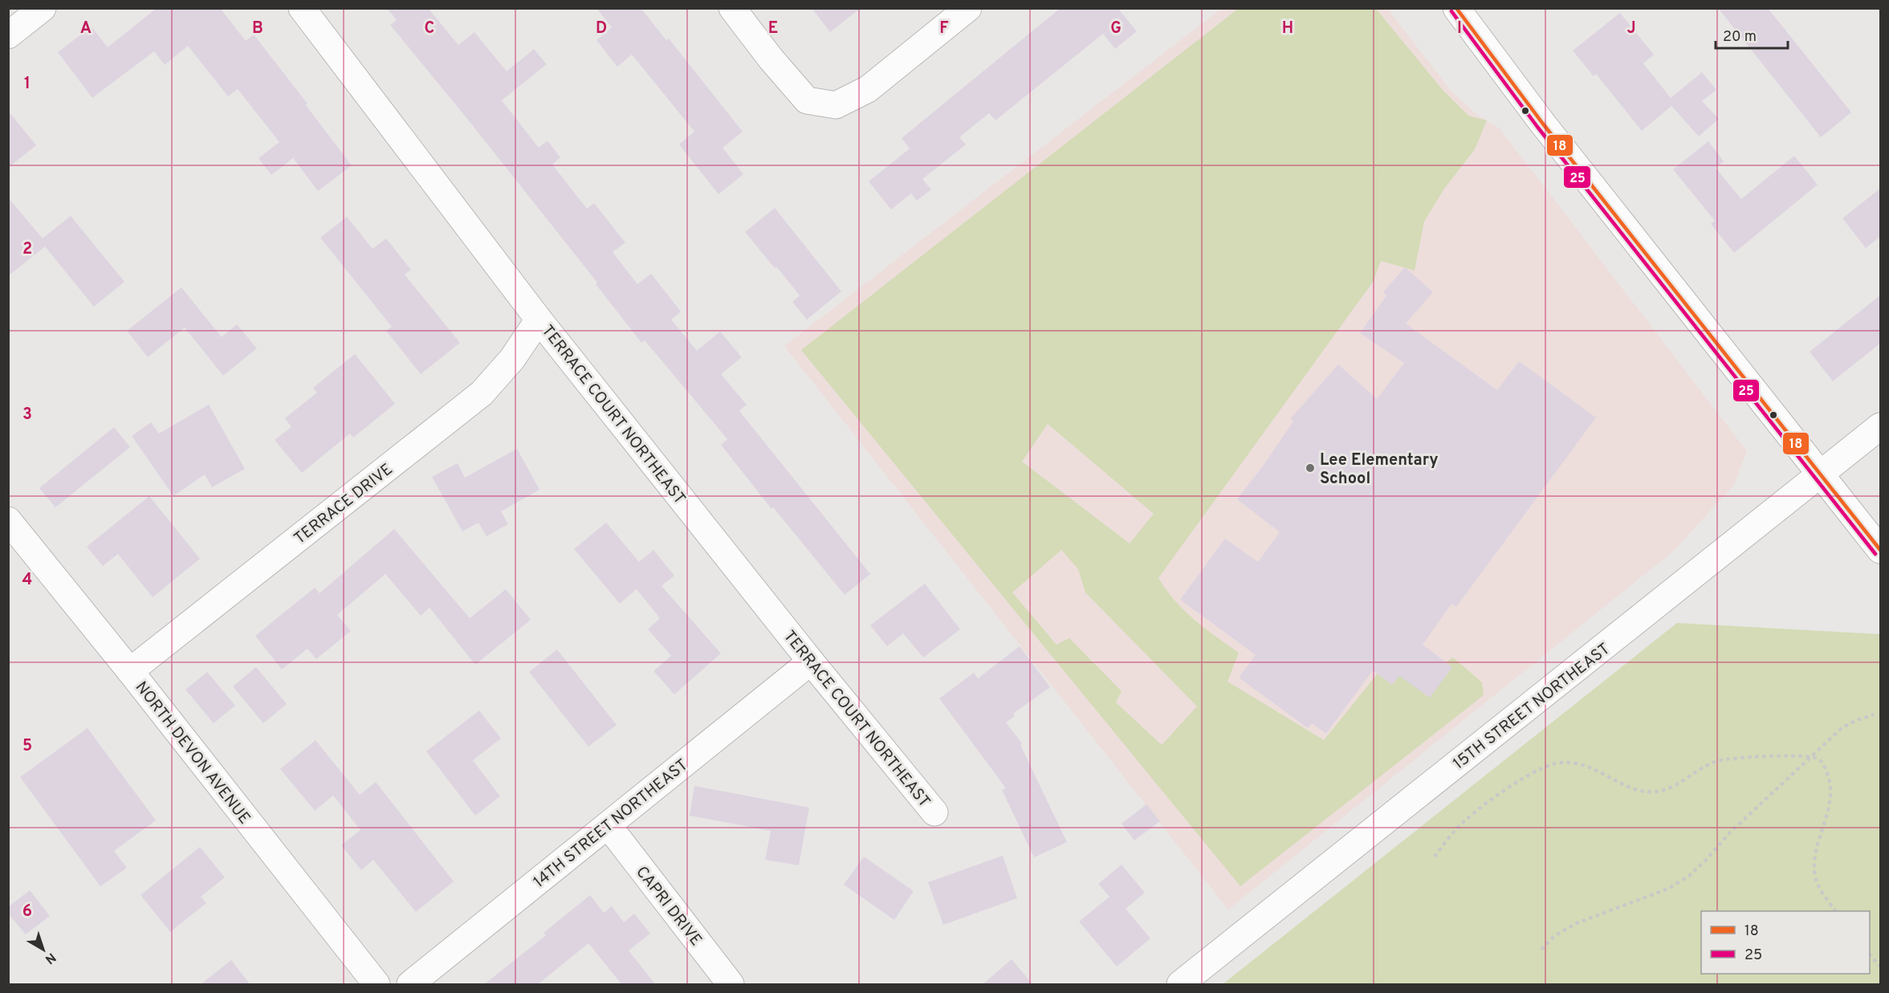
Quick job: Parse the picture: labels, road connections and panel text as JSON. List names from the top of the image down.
{
  "streets": {
    "street": [
      "TERRACE COURT NORTHEAST",
      "TERRACE DRIVE",
      "15TH STREET NORTHEAST",
      "NORTH DEVON AVENUE",
      "14TH STREET NORTHEAST",
      "CAPRI DRIVE"
    ]
  },
  "crossings": [
    ["TERRACE COURT NORTHEAST", "TERRACE DRIVE"],
    ["TERRACE COURT NORTHEAST", "14TH STREET NORTHEAST"],
    ["TERRACE DRIVE", "NORTH DEVON AVENUE"],
    ["14TH STREET NORTHEAST", "CAPRI DRIVE"]
  ],
  "places": ["Lee Elementary School"],
  "lines": ["transit line 18", "transit line 25"],
  "legend": ["18", "25"],
  "scale_bar": "20 m",
  "north": "bottom right",
  "grid": {
    "columns": [
      "A",
      "B",
      "C",
      "D",
      "E",
      "F",
      "G",
      "H",
      "I",
      "J"
    ],
    "rows": [
      "1",
      "2",
      "3",
      "4",
      "5",
      "6"
    ]
  }
}
